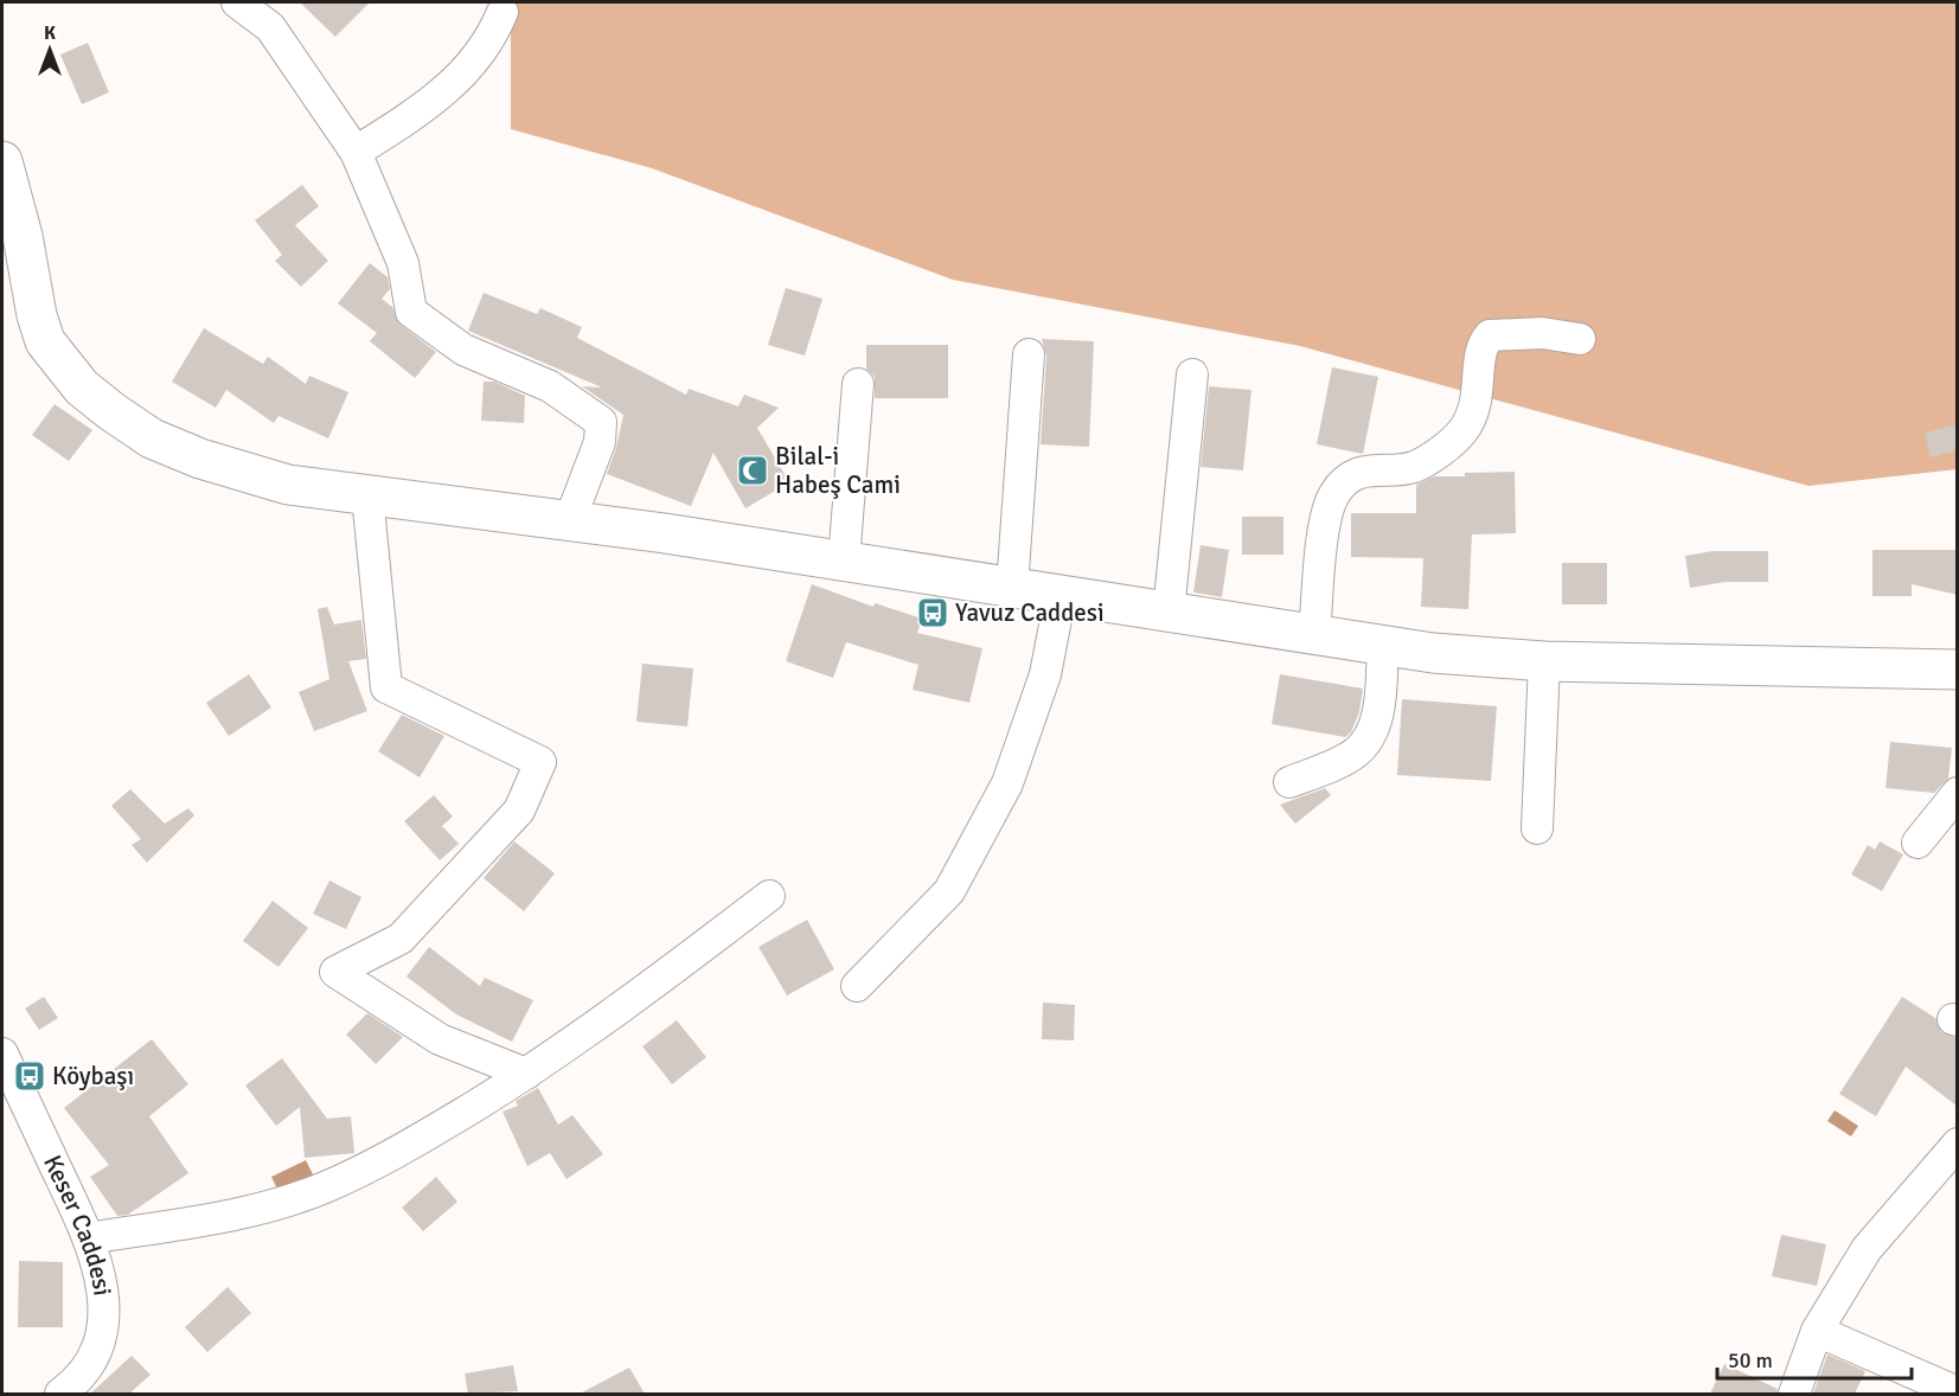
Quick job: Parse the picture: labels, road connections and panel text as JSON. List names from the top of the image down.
{
  "streets": {
    "street": ["Keser Caddesi"]
  },
  "places": {
    "mosque": ["Bilal-i Habeş Cami"],
    "bus stop": ["Yavuz Caddesi", "Köybaşı"]
  },
  "scale_bar": "50 m",
  "north": "top"
}
